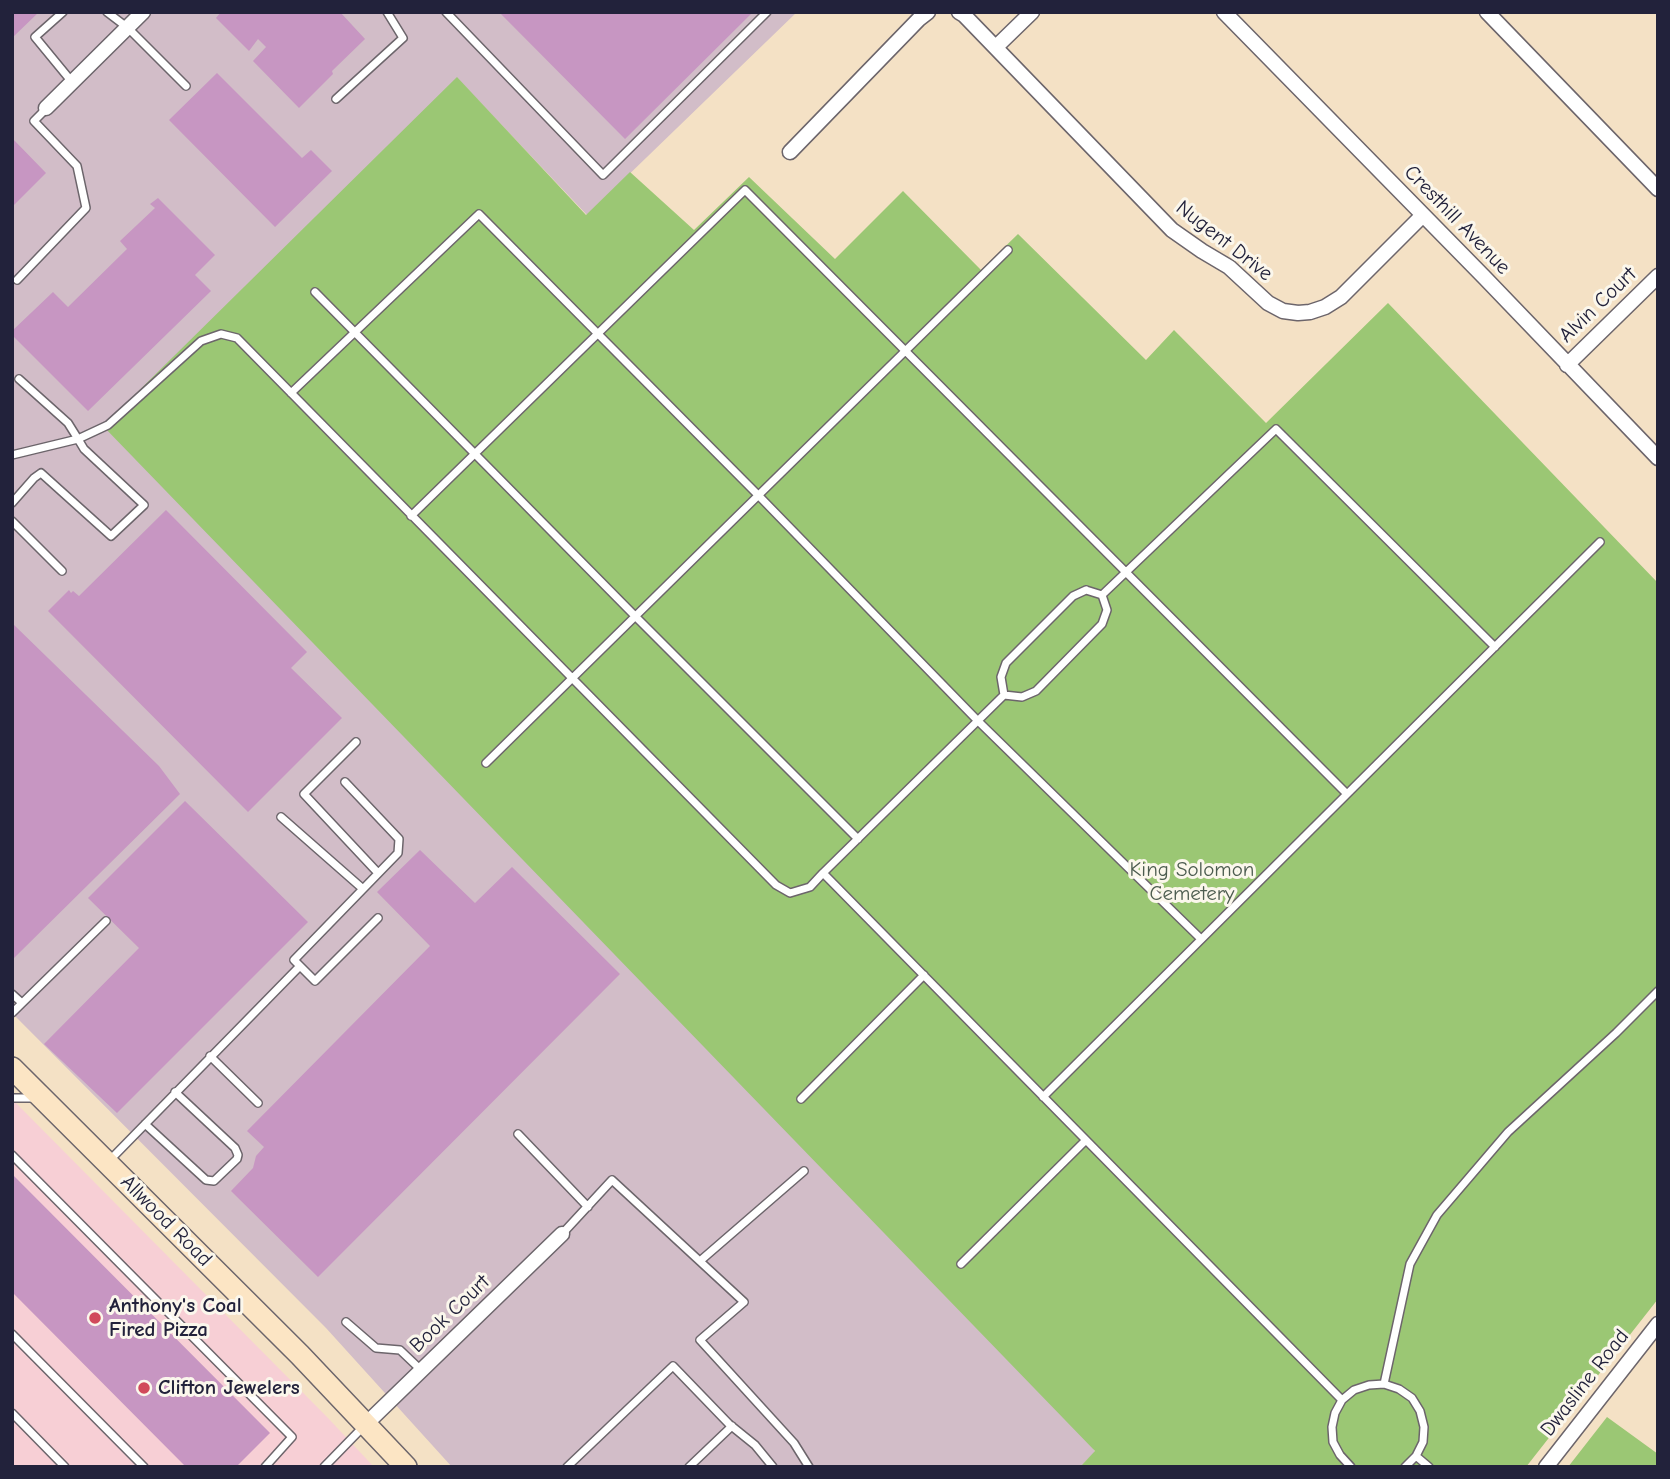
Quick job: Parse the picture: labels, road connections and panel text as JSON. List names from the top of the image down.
{
  "streets": {
    "main road": ["Allwood Road"],
    "street": [
      "Cresthill Avenue",
      "Nugent Drive",
      "Alvin Court",
      "Book Court",
      "Dwasline Road"
    ]
  },
  "crossings": [
    ["Cresthill Avenue", "Nugent Drive"],
    ["Cresthill Avenue", "Alvin Court"],
    ["Allwood Road", "Book Court"]
  ],
  "parks": ["King Solomon Cemetery"],
  "places": ["Anthony's Coal Fired Pizza", "Clifton Jewelers"]
}
